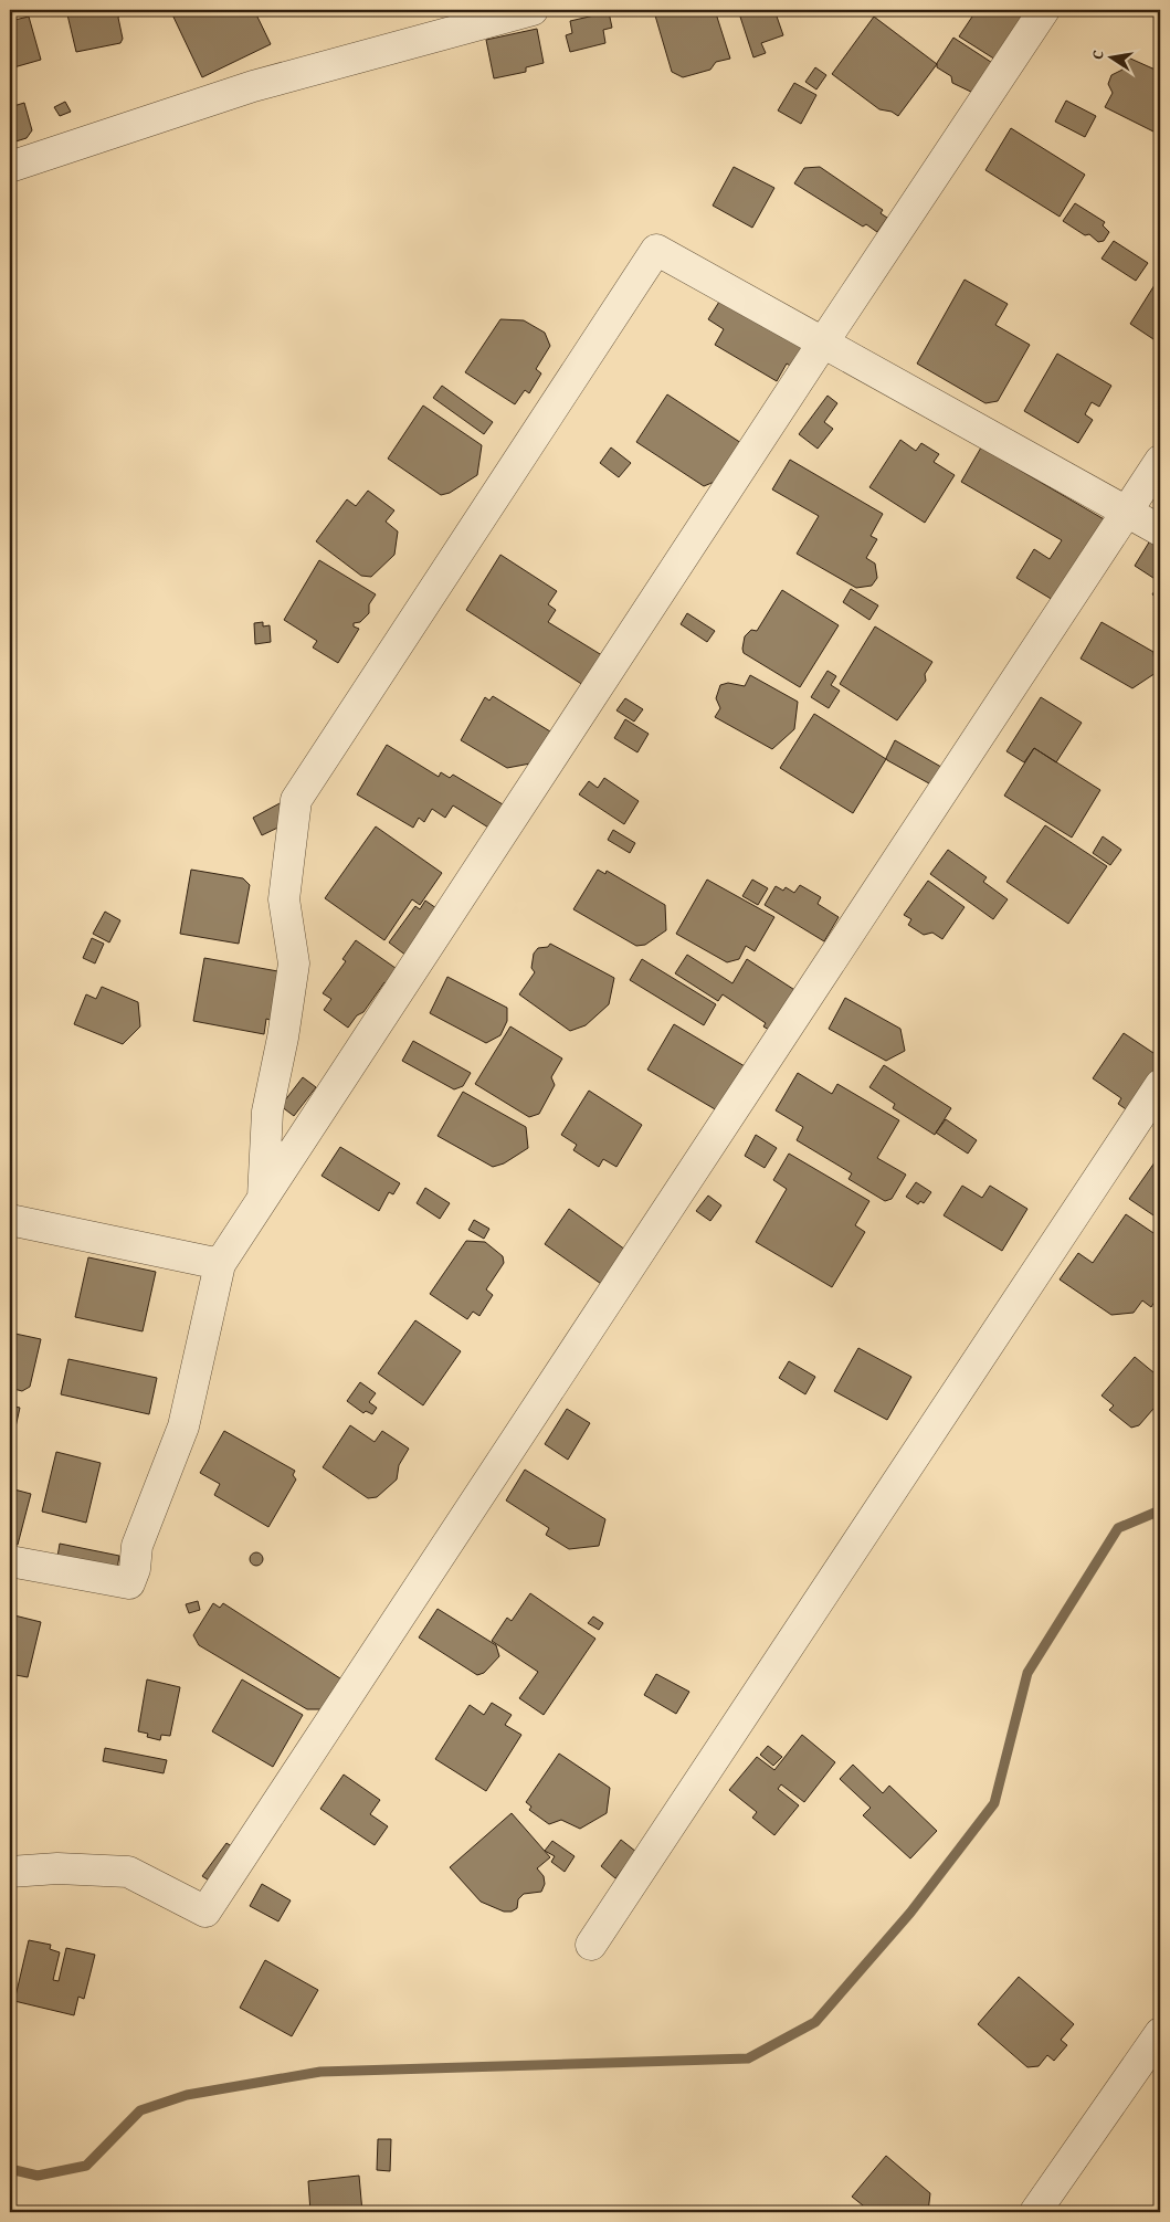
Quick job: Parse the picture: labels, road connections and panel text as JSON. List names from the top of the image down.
{
  "north": "left"
}
